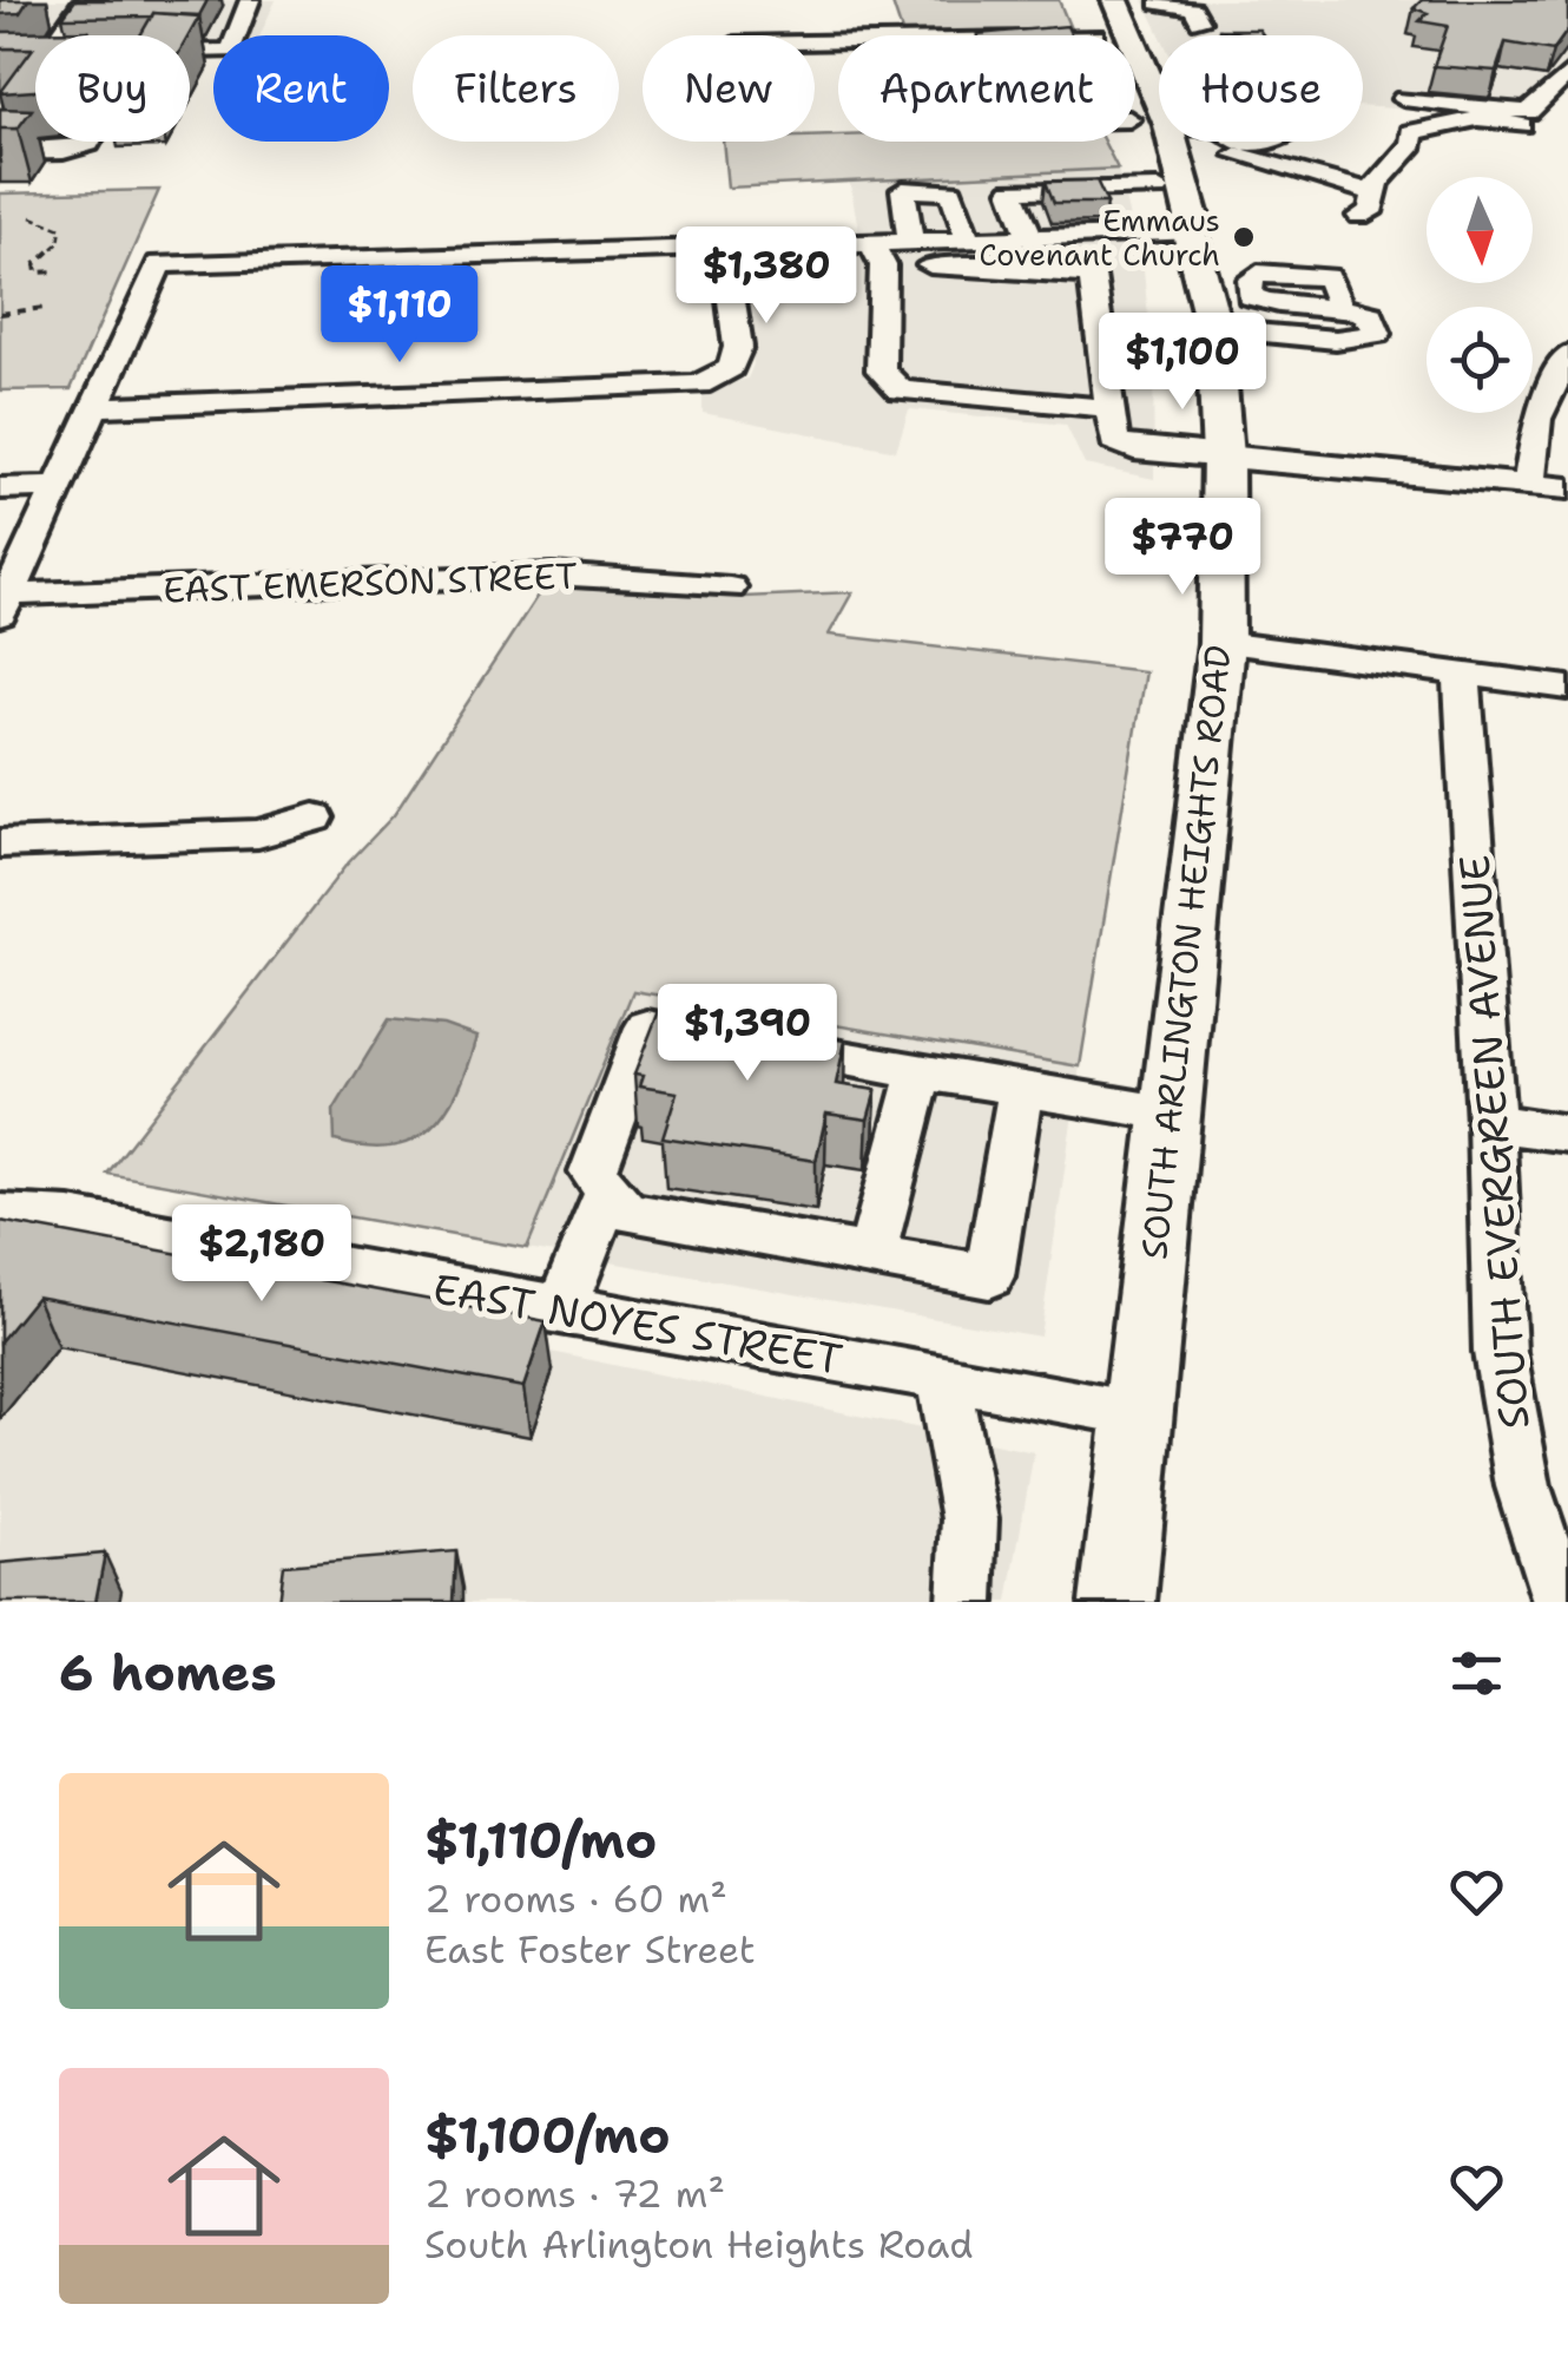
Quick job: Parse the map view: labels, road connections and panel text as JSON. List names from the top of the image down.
{
  "streets": {
    "main road": ["SOUTH ARLINGTON HEIGHTS ROAD"],
    "street": ["EAST EMERSON STREET", "SOUTH EVERGREEN AVENUE", "EAST NOYES STREET"]
  },
  "crossings": [
    ["SOUTH ARLINGTON HEIGHTS ROAD", "EAST NOYES STREET"]
  ],
  "places": ["Emmaus Covenant Church"],
  "north": "bottom",
  "page": {
    "chip": [
      "Buy",
      "Rent",
      "Filters",
      "New",
      "Apartment",
      "House"
    ],
    "price": [
      "$1,380",
      "$1,110",
      "$1,100",
      "$770",
      "$1,390",
      "$2,180"
    ],
    "heading": "6 homes",
    "list": [
      {
        "name": "$1,110/mo",
        "note": "2 rooms · 60 m² · East Foster Street"
      },
      {
        "name": "$1,100/mo",
        "note": "2 rooms · 72 m² · South Arlington Heights Road"
      }
    ]
  }
}
